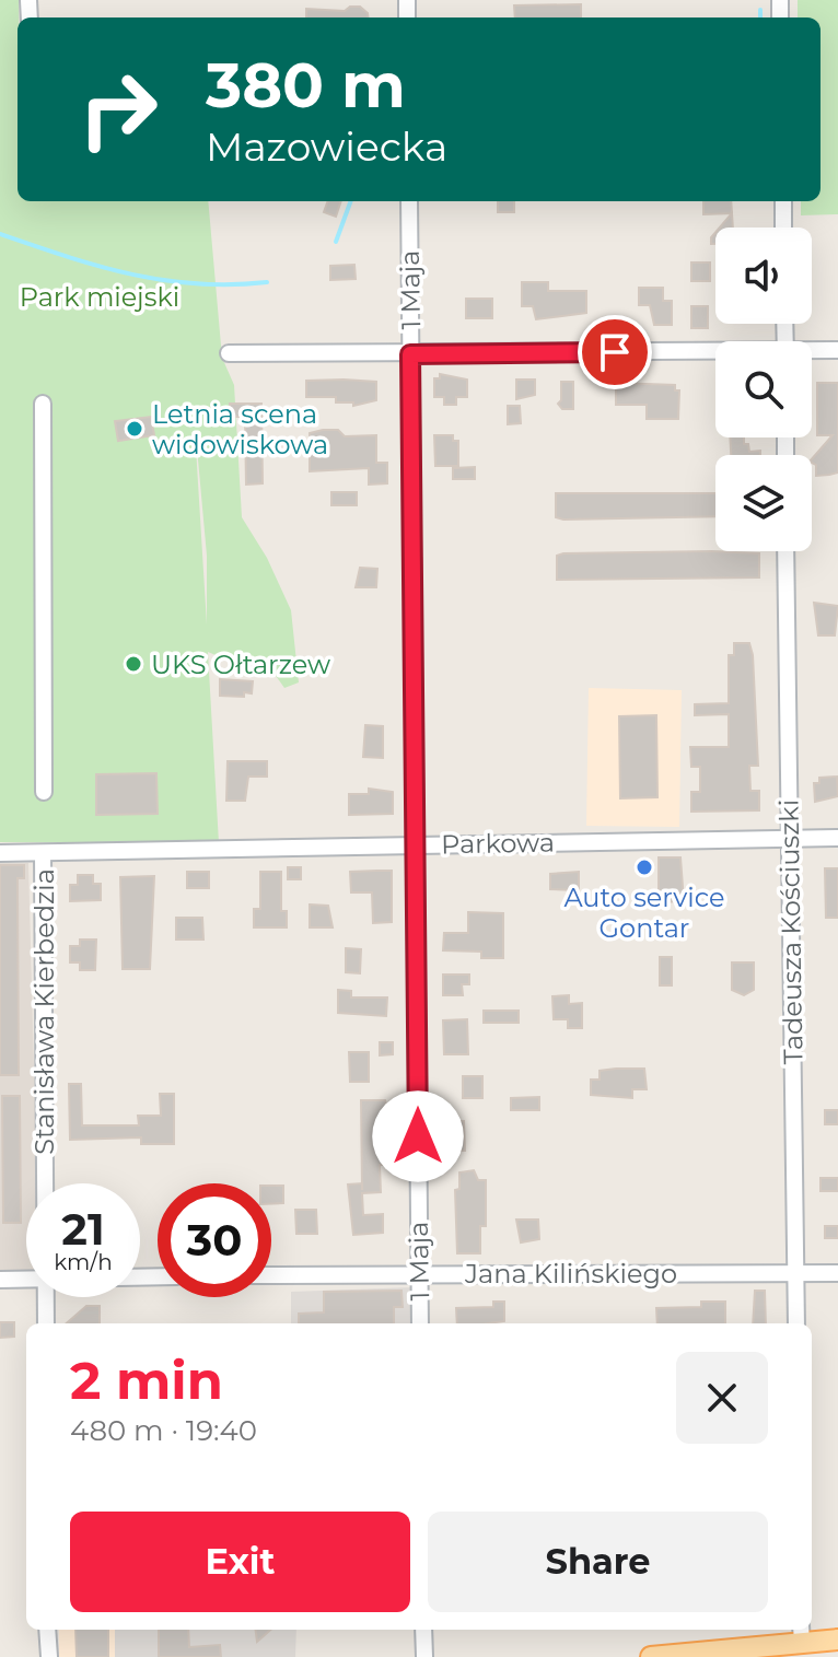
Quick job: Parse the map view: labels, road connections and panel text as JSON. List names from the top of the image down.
{
  "streets": {
    "street": [
      "1 Maja",
      "Parkowa",
      "Tadeusza Kościuszki",
      "Stanisława Kierbedzia",
      "Jana Kilińskiego"
    ]
  },
  "crossings": [
    ["1 Maja", "Parkowa"],
    ["1 Maja", "Jana Kilińskiego"],
    ["Parkowa", "Tadeusza Kościuszki"],
    ["Parkowa", "Stanisława Kierbedzia"],
    ["Tadeusza Kościuszki", "Jana Kilińskiego"]
  ],
  "parks": ["Park miejski"],
  "places": ["Letnia scena widowiskowa", "UKS Ołtarzew", "Auto service Gontar"],
  "page": {
    "turn": ["380 m", "Mazowiecka"],
    "speed": "21 km/h",
    "limit": "30",
    "heading": ["2 min", "480 m · 19:40"],
    "buttons": ["Exit", "Share"]
  }
}
